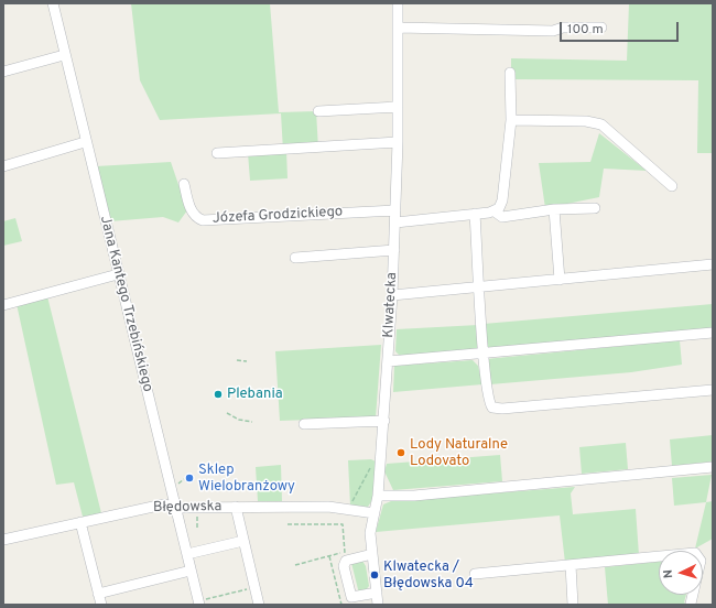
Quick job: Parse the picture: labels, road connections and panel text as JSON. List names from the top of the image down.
{
  "streets": {
    "street": [
      "Józefa Grodzickiego",
      "Jana Kantego Trzebińskiego",
      "Klwatecka",
      "Błędowska"
    ]
  },
  "crossings": [
    ["Józefa Grodzickiego", "Klwatecka"],
    ["Jana Kantego Trzebińskiego", "Błędowska"],
    ["Klwatecka", "Błędowska"]
  ],
  "places": [
    "Plebania",
    "Lody Naturalne Lodovato",
    "Sklep Wielobranżowy",
    "Klwatecka / Błędowska 04"
  ],
  "scale_bar": "100 m",
  "north": "left"
}
